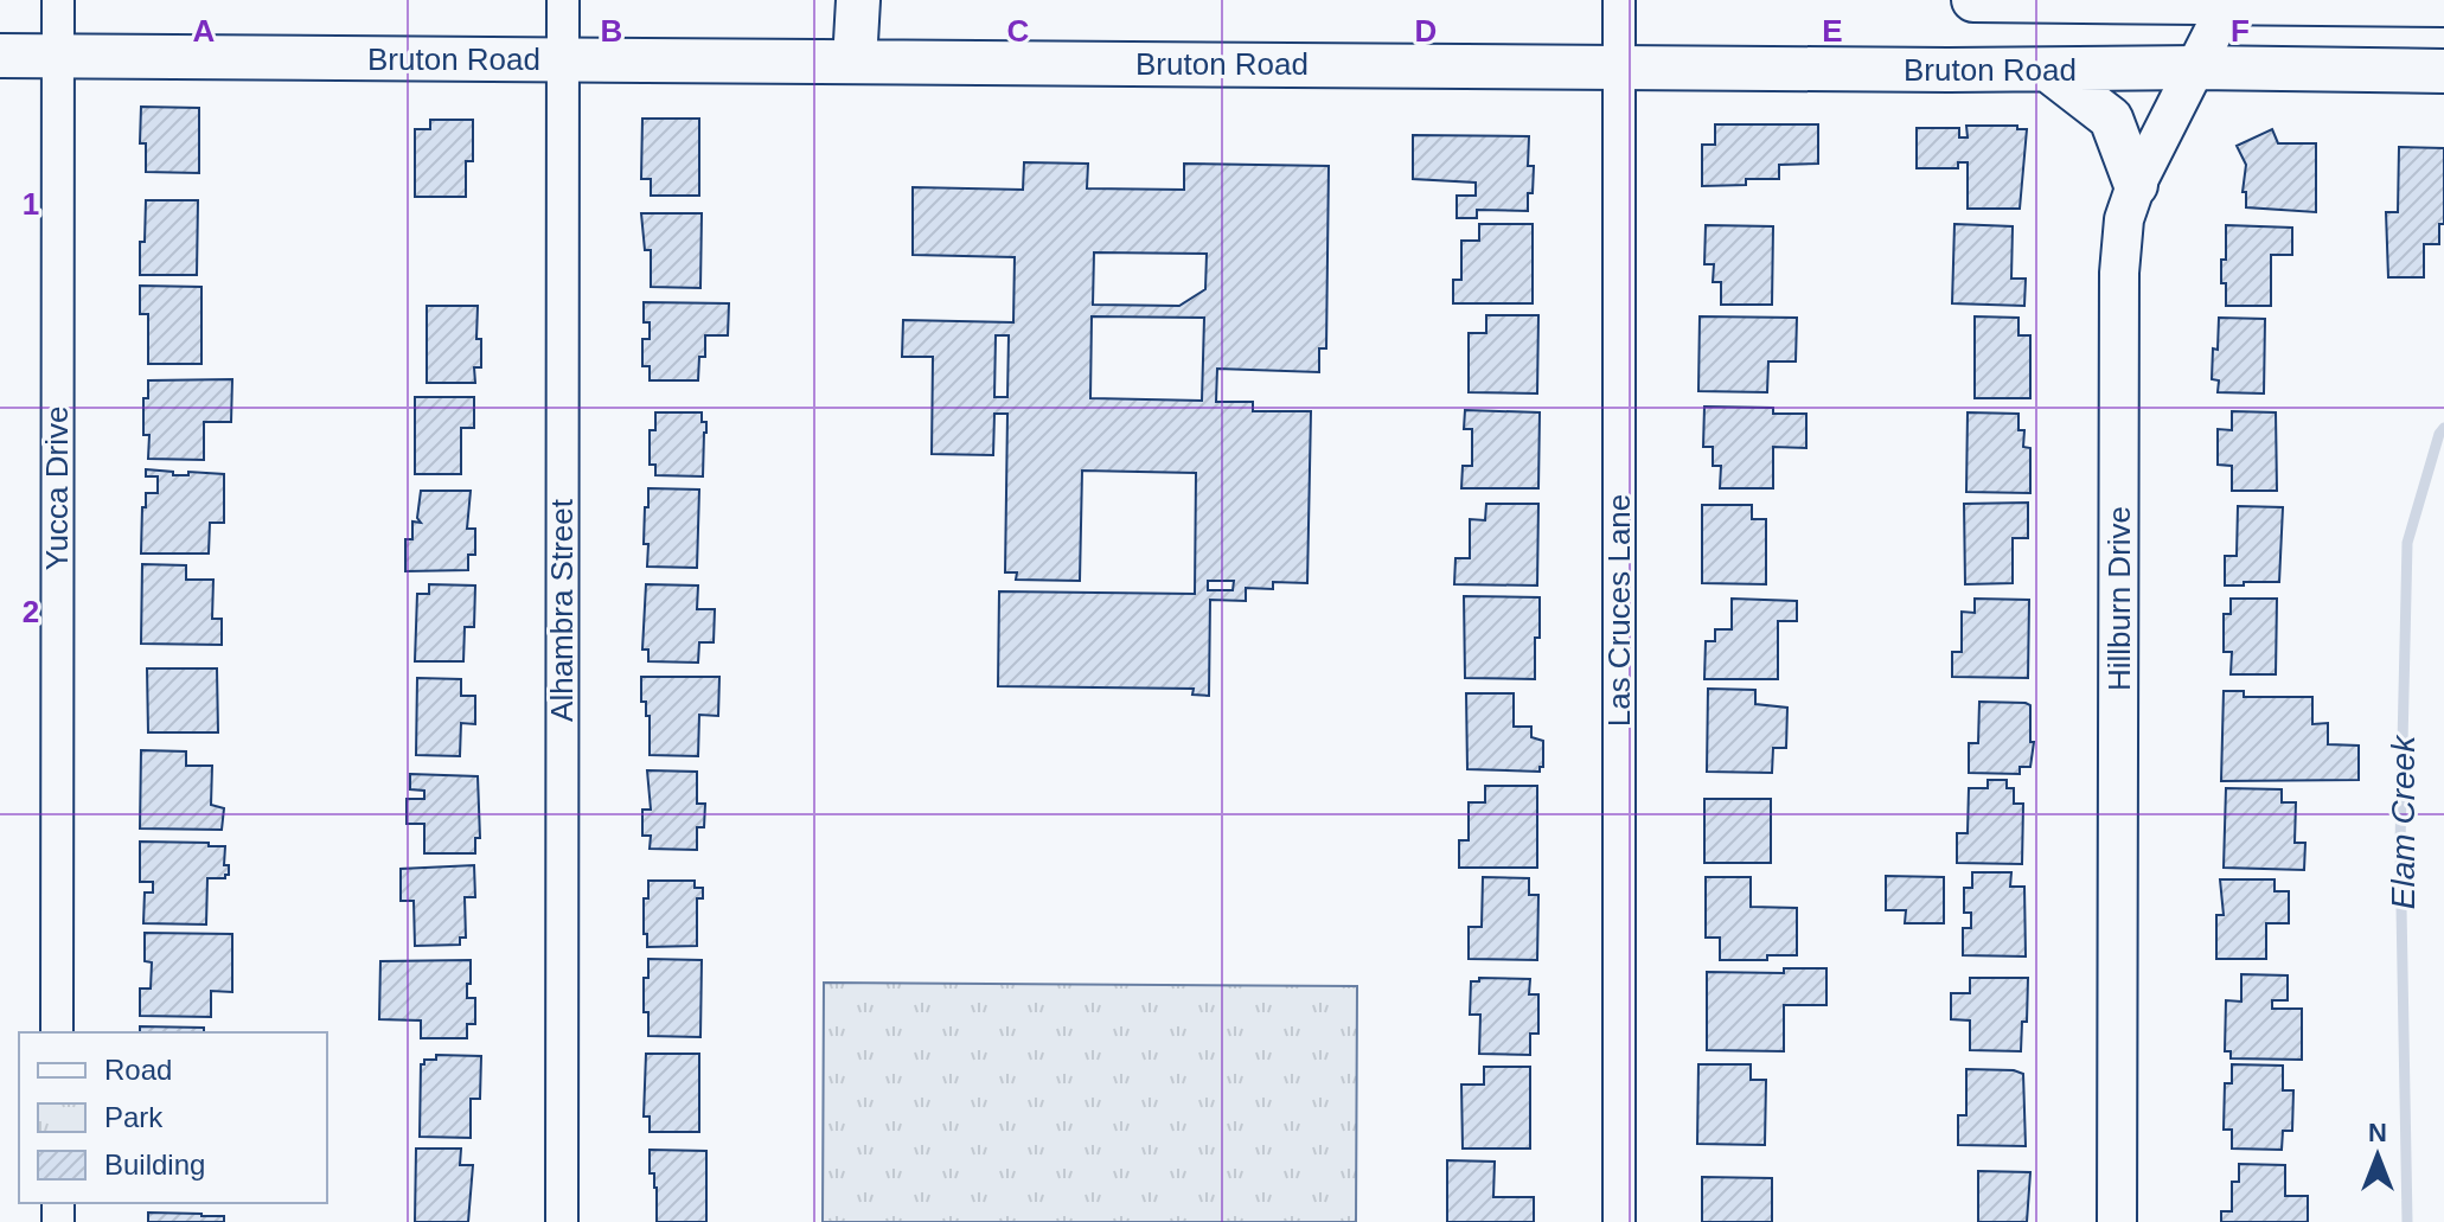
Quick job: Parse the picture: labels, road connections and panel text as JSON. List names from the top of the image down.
{
  "streets": {
    "main road": ["Bruton Road"],
    "street": [
      "Yucca Drive",
      "Hillburn Drive",
      "Alhambra Street",
      "Las Cruces Lane"
    ]
  },
  "crossings": [
    ["Bruton Road", "Yucca Drive"],
    ["Bruton Road", "Hillburn Drive"],
    ["Bruton Road", "Alhambra Street"],
    ["Bruton Road", "Las Cruces Lane"]
  ],
  "water": ["Elam Creek"],
  "legend": ["Road", "Park", "Building"],
  "north": "top",
  "grid": {
    "columns": [
      "A",
      "B",
      "C",
      "D",
      "E",
      "F"
    ],
    "rows": ["1", "2"]
  }
}
